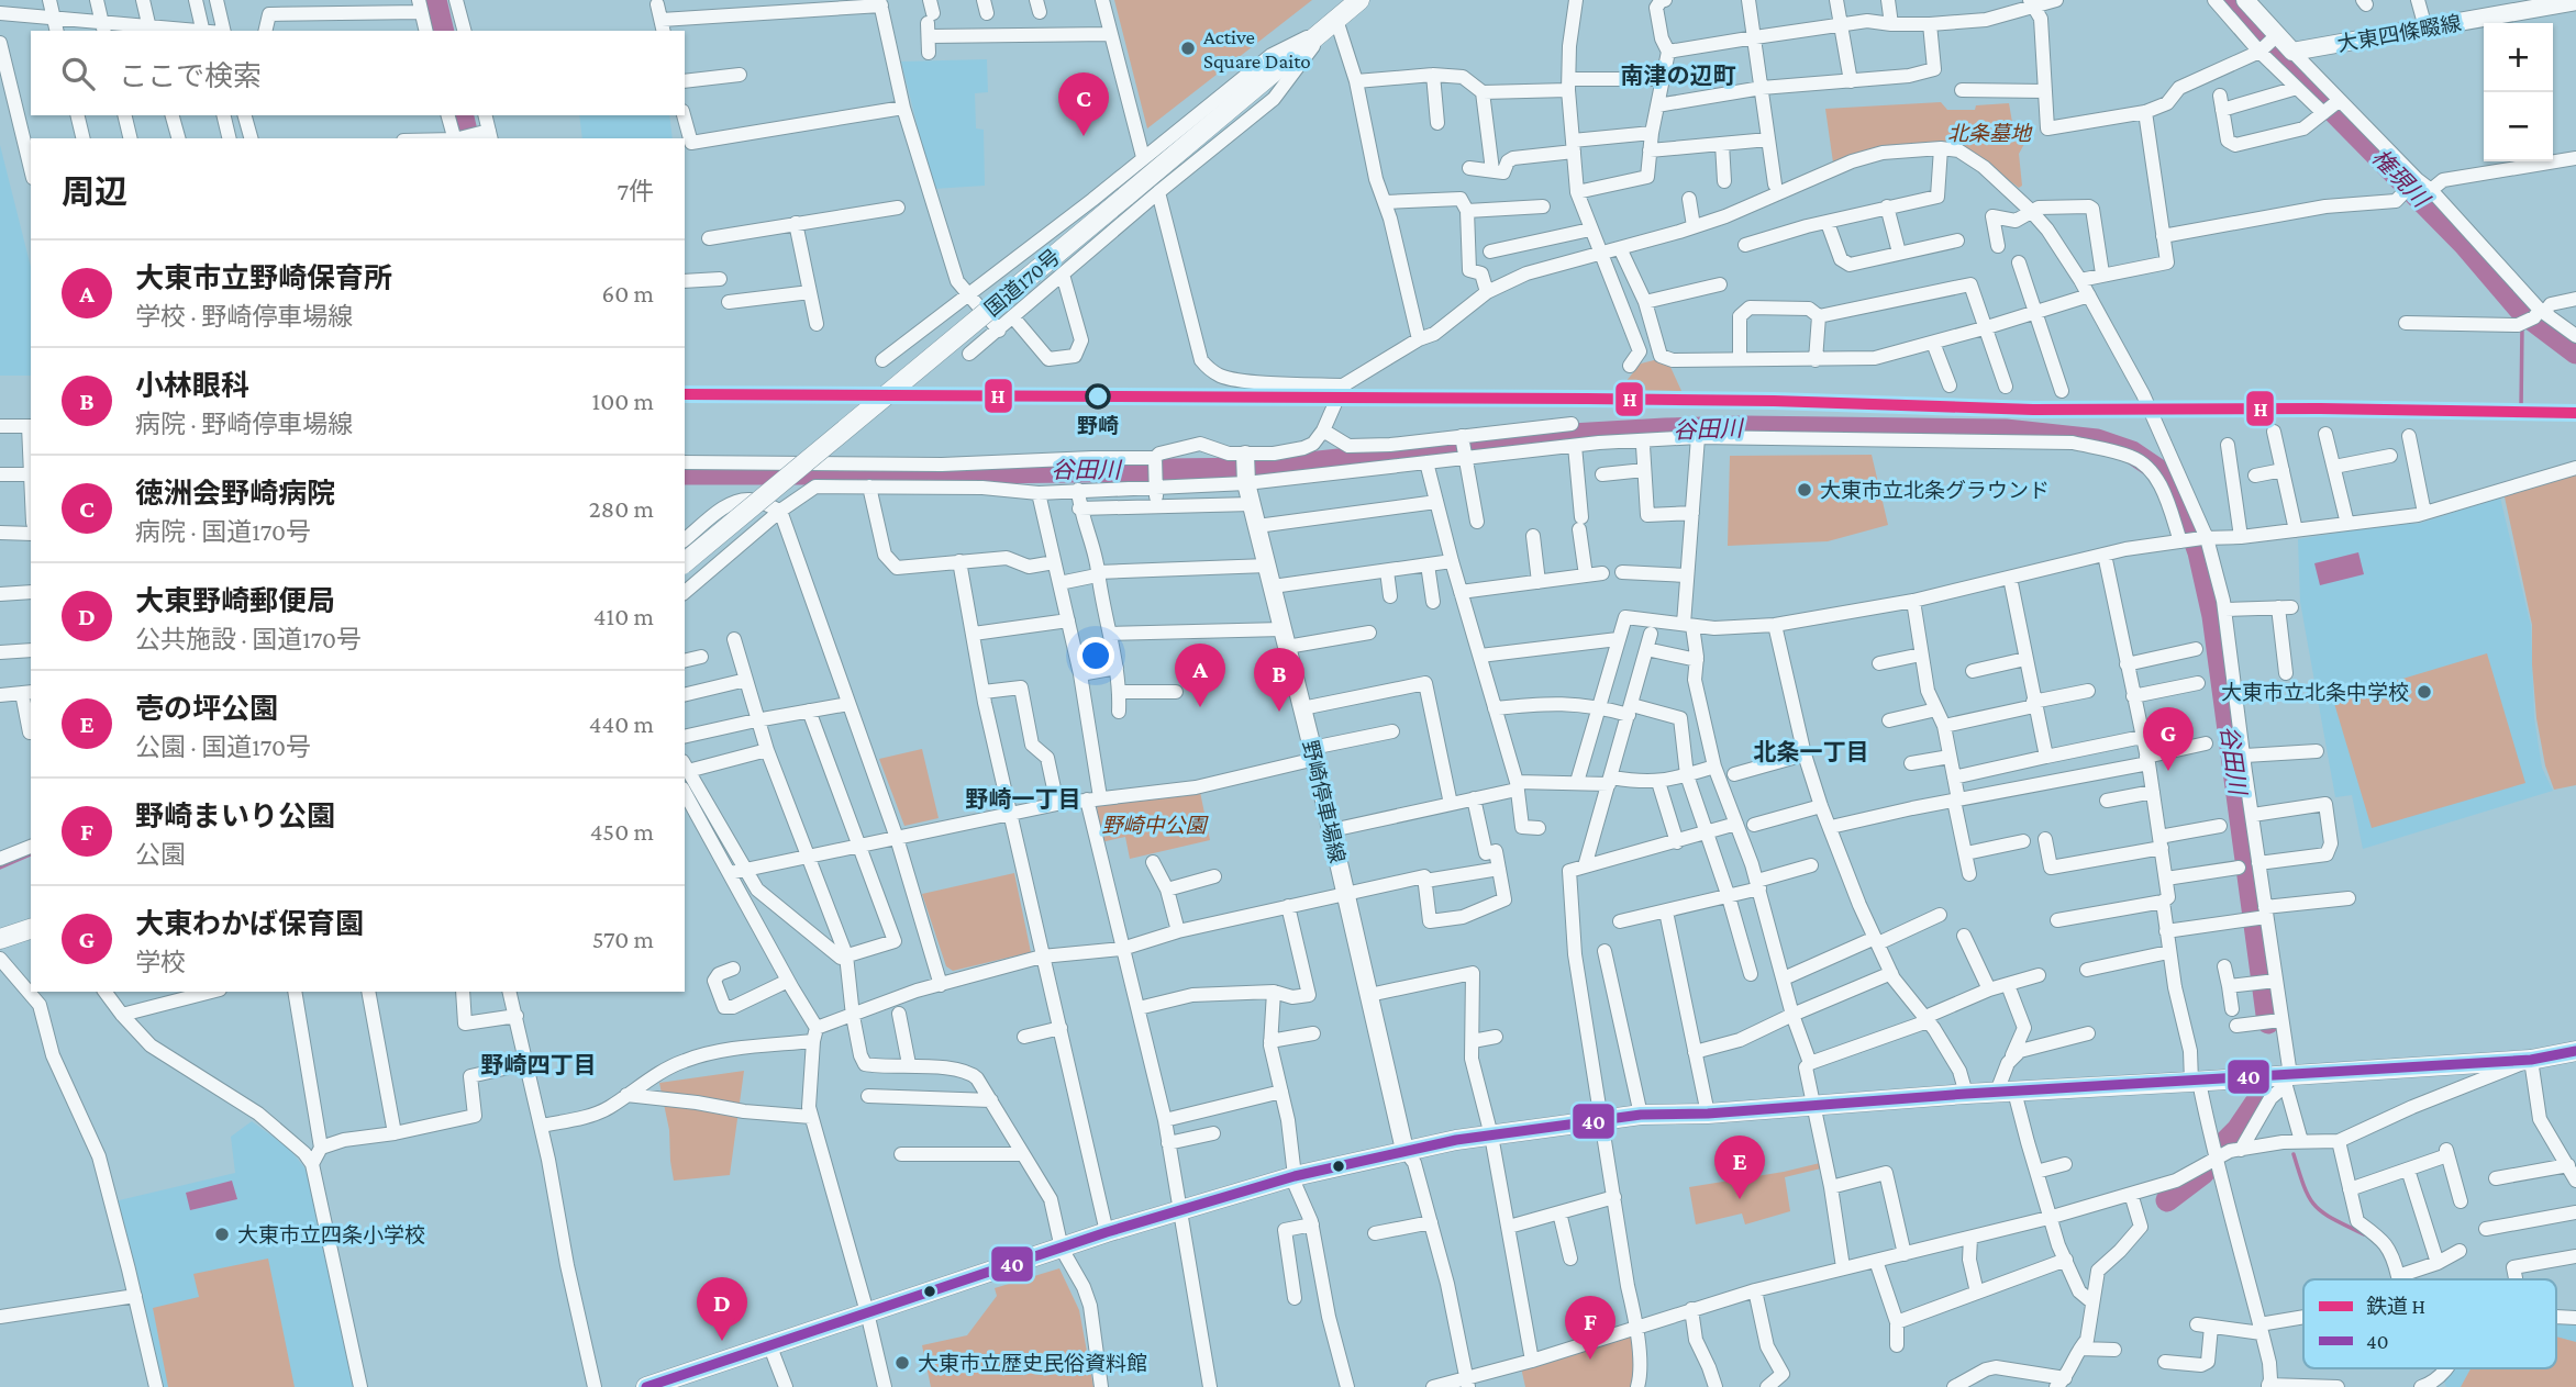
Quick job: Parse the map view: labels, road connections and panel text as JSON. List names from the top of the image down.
{
  "streets": {
    "highway": ["国道170号"],
    "main road": ["大東四條畷線", "野崎停車場線"]
  },
  "districts": [
    "南津の辺町",
    "北条一丁目",
    "野崎一丁目",
    "野崎四丁目"
  ],
  "water": ["権現川", "谷田川"],
  "parks": ["北条墓地", "野崎中公園"],
  "places": [
    "Active Square Daito",
    "野崎",
    "大東市立北条グラウンド",
    "大東市立北条中学校",
    "大東市立四条小学校",
    "大東市立歴史民俗資料館"
  ],
  "lines": ["rail line H", "transit line 40"],
  "legend": ["鉄道 H", "40"],
  "page": {
    "map_buttons": ["+", "−"],
    "search": "ここで検索",
    "pins": [
      "C",
      "A",
      "B",
      "G",
      "E",
      "D",
      "F"
    ],
    "heading": ["周辺", "7件"],
    "list": [
      {
        "mark": "A",
        "name": "大東市立野崎保育所",
        "note": "学校 · 野崎停車場線",
        "value": "60 m"
      },
      {
        "mark": "B",
        "name": "小林眼科",
        "note": "病院 · 野崎停車場線",
        "value": "100 m"
      },
      {
        "mark": "C",
        "name": "徳洲会野崎病院",
        "note": "病院 · 国道170号",
        "value": "280 m"
      },
      {
        "mark": "D",
        "name": "大東野崎郵便局",
        "note": "公共施設 · 国道170号",
        "value": "410 m"
      },
      {
        "mark": "E",
        "name": "壱の坪公園",
        "note": "公園 · 国道170号",
        "value": "440 m"
      },
      {
        "mark": "F",
        "name": "野崎まいり公園",
        "note": "公園",
        "value": "450 m"
      },
      {
        "mark": "G",
        "name": "大東わかば保育園",
        "note": "学校",
        "value": "570 m"
      }
    ]
  }
}
